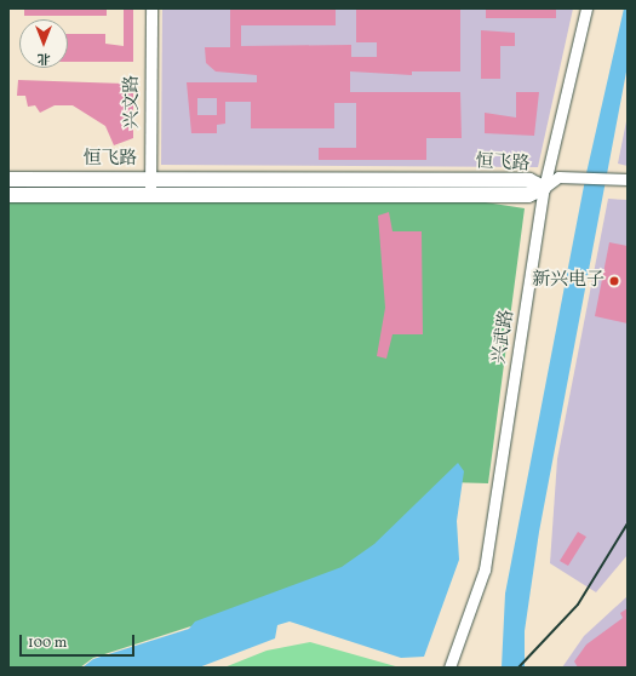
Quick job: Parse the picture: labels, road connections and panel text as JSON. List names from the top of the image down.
{
  "streets": {
    "main road": ["恒飞路"],
    "street": ["兴文路", "兴武路"]
  },
  "crossings": [
    ["兴文路", "恒飞路"],
    ["恒飞路", "兴武路"]
  ],
  "places": ["新兴电子"],
  "scale_bar": "100 m",
  "north": "bottom"
}
